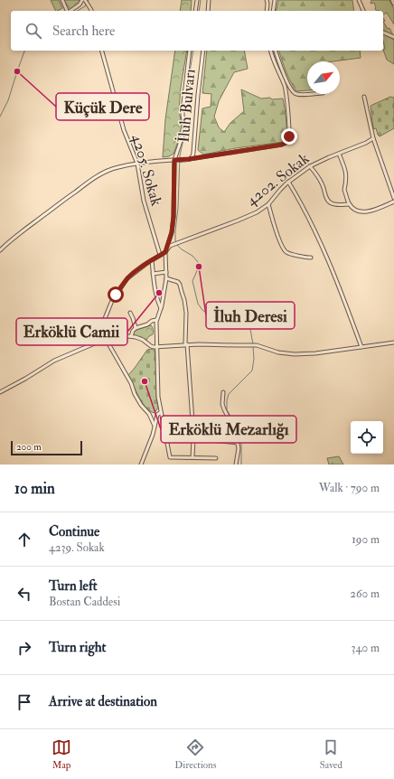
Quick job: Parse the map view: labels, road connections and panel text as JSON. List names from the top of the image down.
{
  "streets": {
    "street": ["İluh Bulvarı", "4205. Sokak", "4202. Sokak"]
  },
  "crossings": [
    ["4205. Sokak", "4202. Sokak"]
  ],
  "places": [
    "Küçük Dere",
    "İluh Deresi",
    "Erköklü Camii",
    "Erköklü Mezarlığı"
  ],
  "scale_bar": "200 m",
  "north": "top right",
  "page": {
    "search": "Search here",
    "scale": "200 m",
    "heading": ["10 min", "Walk · 790 m"],
    "list": [
      ["Continue", "4239. Sokak", "190 m"],
      ["Turn left", "Bostan Caddesi", "260 m"],
      ["Turn right", "340 m"],
      "Arrive at destination"
    ],
    "nav": ["Map", "Directions", "Saved"]
  }
}
